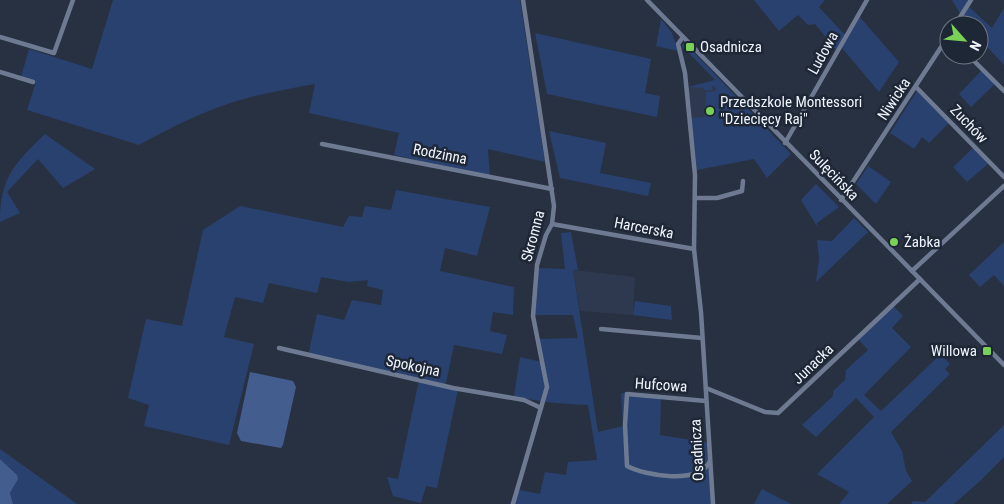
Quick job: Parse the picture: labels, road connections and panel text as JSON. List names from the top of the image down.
{
  "streets": {
    "street": [
      "Ludowa",
      "Niwicka",
      "Zuchów",
      "Rodzinna",
      "Sulęcińska",
      "Harcerska",
      "Skromna",
      "Junacka",
      "Spokojna",
      "Hufcowa",
      "Osadnicza"
    ]
  },
  "crossings": [
    ["Ludowa", "Sulęcińska"],
    ["Niwicka", "Zuchów"],
    ["Niwicka", "Sulęcińska"],
    ["Rodzinna", "Skromna"],
    ["Sulęcińska", "Junacka"],
    ["Sulęcińska", "Osadnicza"],
    ["Harcerska", "Skromna"],
    ["Harcerska", "Osadnicza"],
    ["Skromna", "Spokojna"],
    ["Junacka", "Osadnicza"],
    ["Hufcowa", "Osadnicza"]
  ],
  "places": {
    "transit": ["Osadnicza", "Willowa"],
    "other": ["Przedszkole Montessori \"Dziecięcy Raj\"", "Żabka"]
  },
  "north": "bottom right"
}
